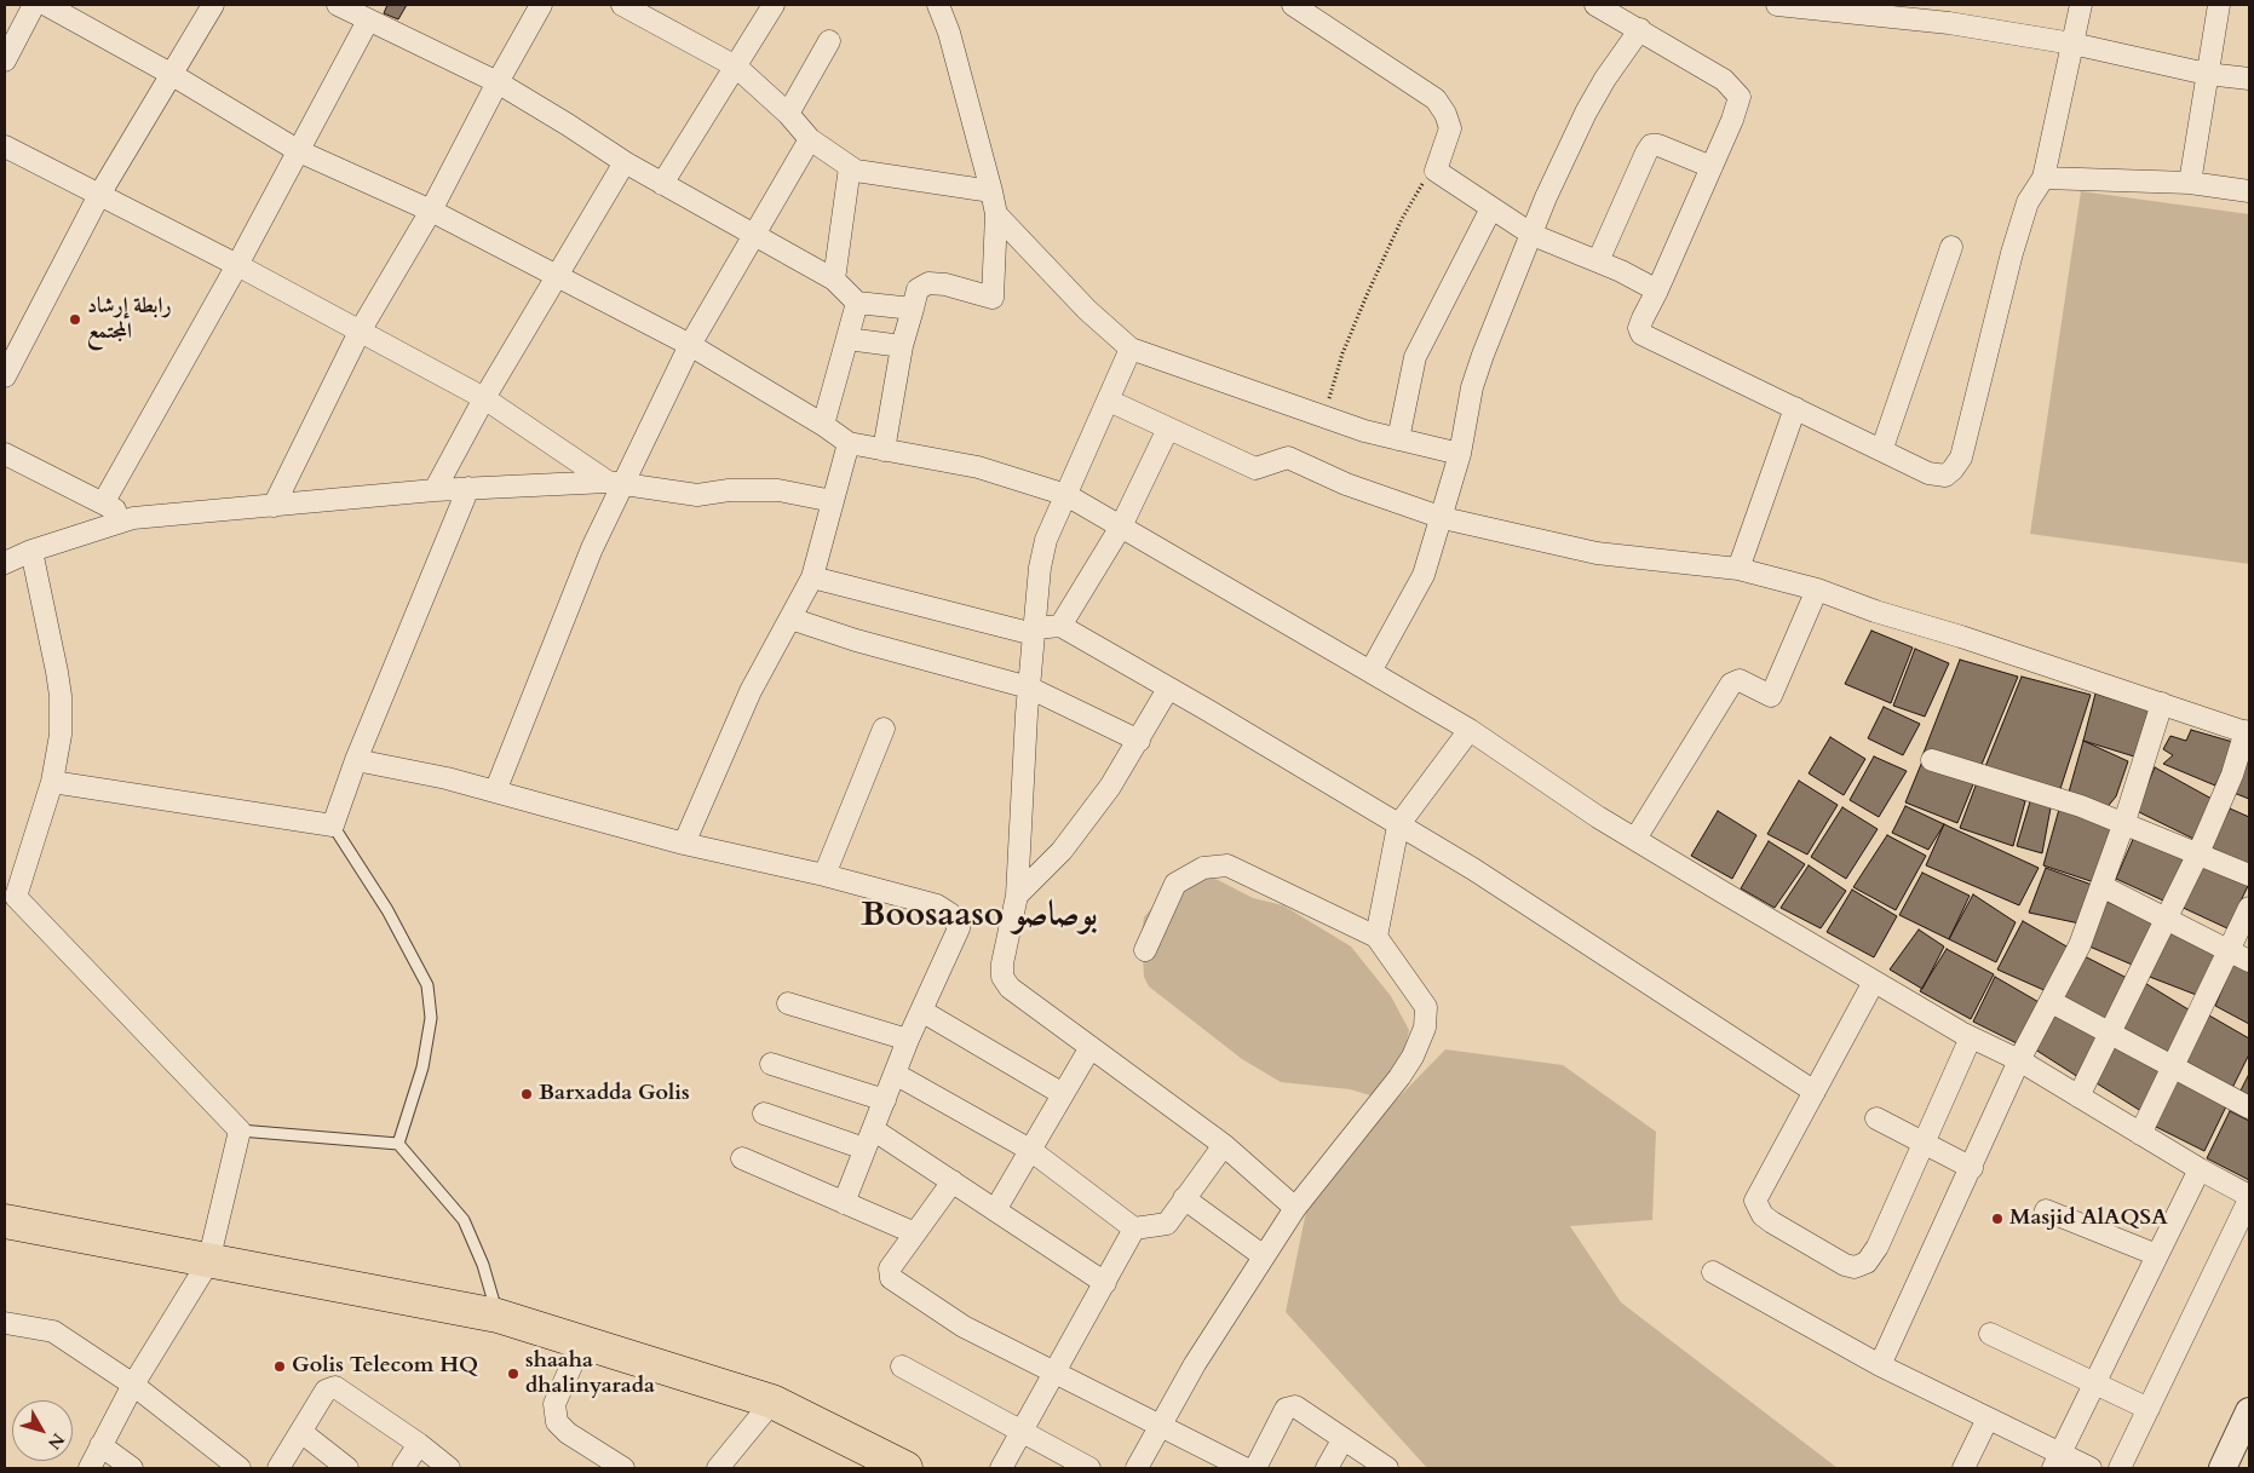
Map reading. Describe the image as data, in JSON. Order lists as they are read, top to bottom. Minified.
{"districts":["Boosaaso بوصاصو"],"places":["رابطة إرشاد المجتمع","Barxadda Golis","Masjid AlAQSA","Golis Telecom HQ","shaaha dhalinyarada"],"north":"bottom right"}
